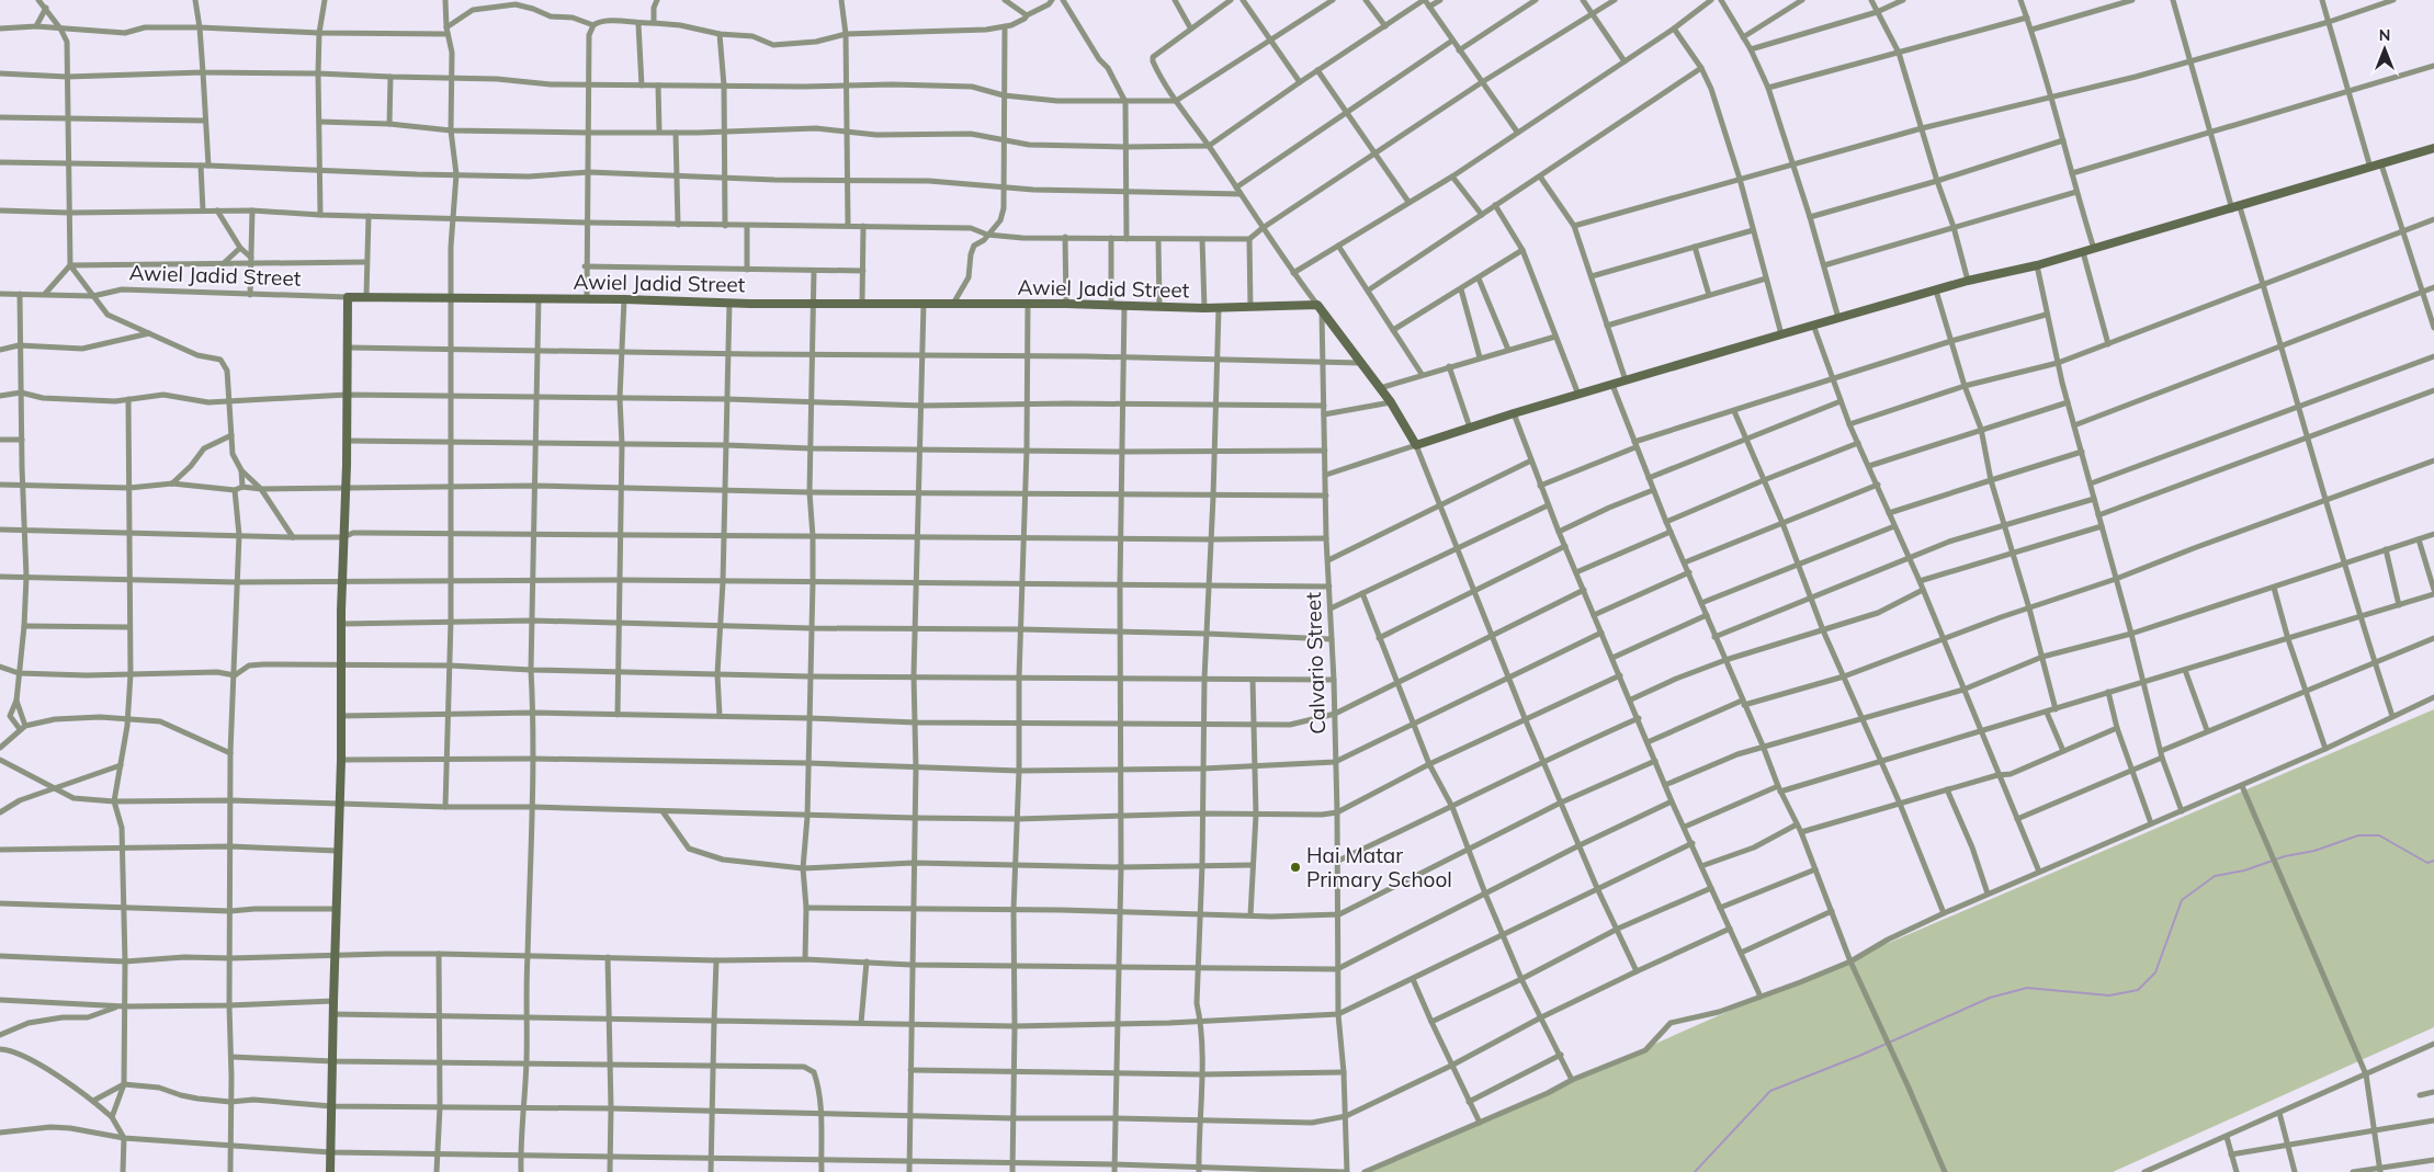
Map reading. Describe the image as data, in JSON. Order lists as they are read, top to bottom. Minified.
{"streets":{"street":["Awiel Jadid Street","Calvario Street"]},"crossings":[["Awiel Jadid Street","Calvario Street"]],"places":["Hai Matar Primary School"],"north":"top"}
